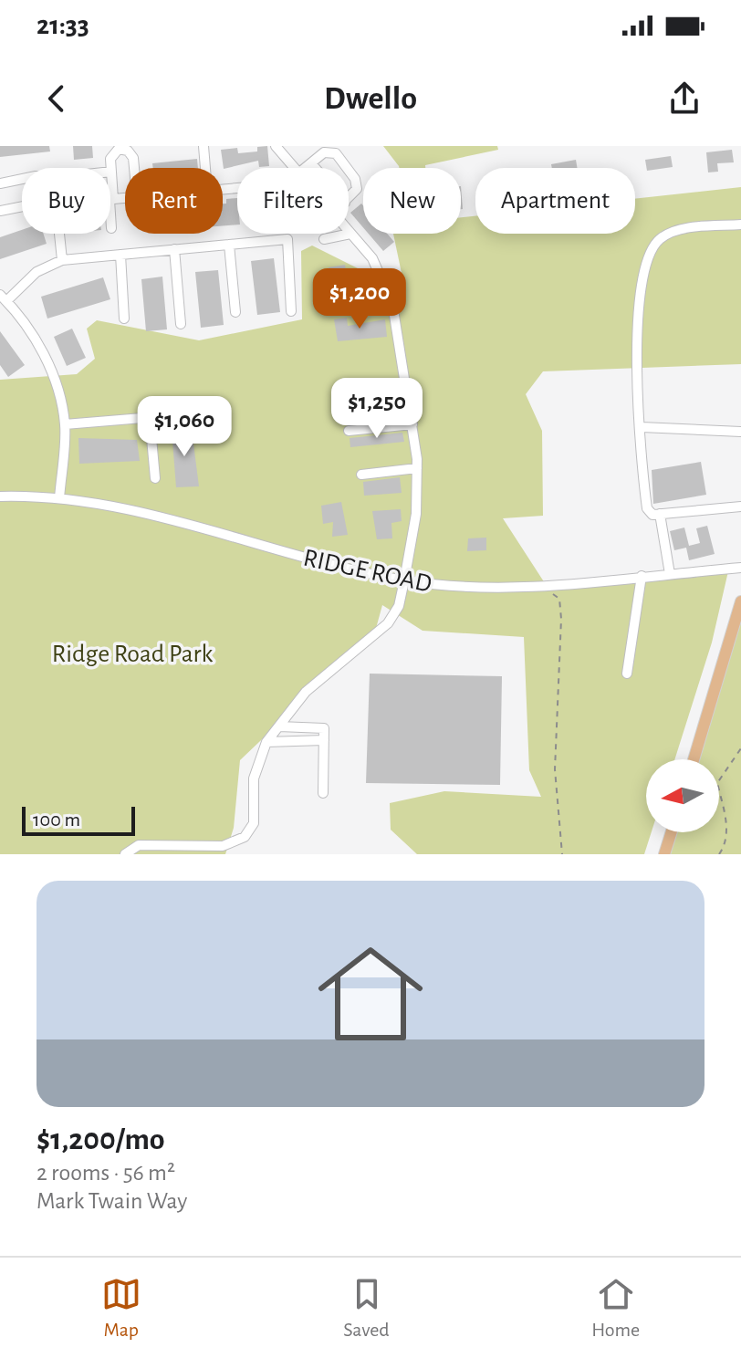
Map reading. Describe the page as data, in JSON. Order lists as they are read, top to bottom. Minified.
{"streets":{"street":["RIDGE ROAD"]},"parks":["Ridge Road Park"],"scale_bar":"100 m","north":"left","page":{"status":"21:33","header":"Dwello","chip":["Buy","Rent","Filters","New","Apartment"],"price":["$1,200","$1,250","$1,060"],"scale":"100 m","list":[{"name":"$1,200/mo","note":"2 rooms · 56 m² · Mark Twain Way"}],"tabs":["Map","Saved","Home"]}}
